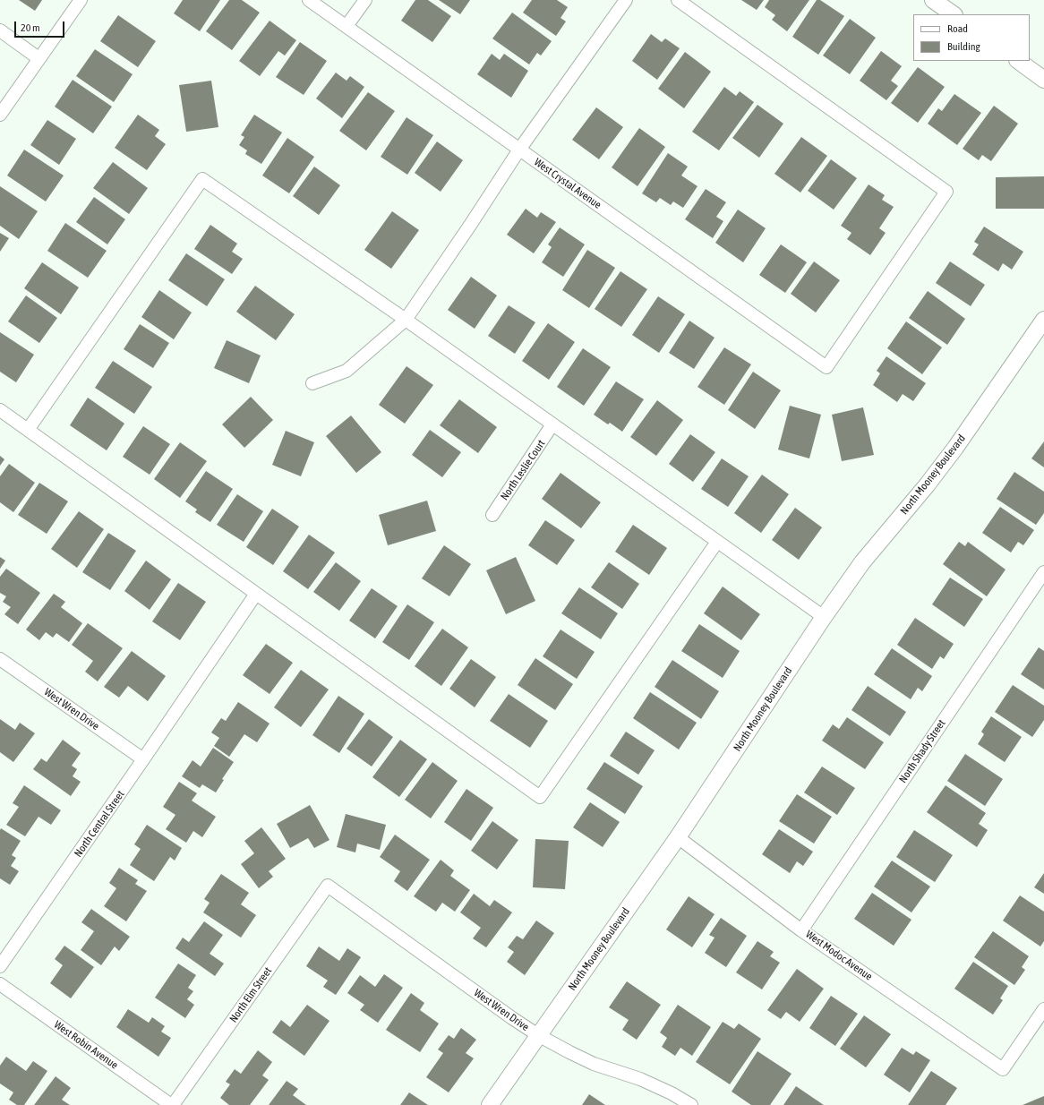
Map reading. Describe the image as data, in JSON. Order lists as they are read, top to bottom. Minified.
{"streets":{"street":["West Crystal Avenue","North Leslie Court","North Mooney Boulevard","West Wren Drive","North Shady Street","North Central Street","West Modoc Avenue","North Elm Street","West Robin Avenue"]},"crossings":[["North Mooney Boulevard","West Wren Drive"],["North Mooney Boulevard","West Modoc Avenue"],["West Wren Drive","North Central Street"],["West Wren Drive","North Elm Street"],["North Shady Street","West Modoc Avenue"],["North Elm Street","West Robin Avenue"]],"legend":["Road","Building"],"scale_bar":"20 m"}
